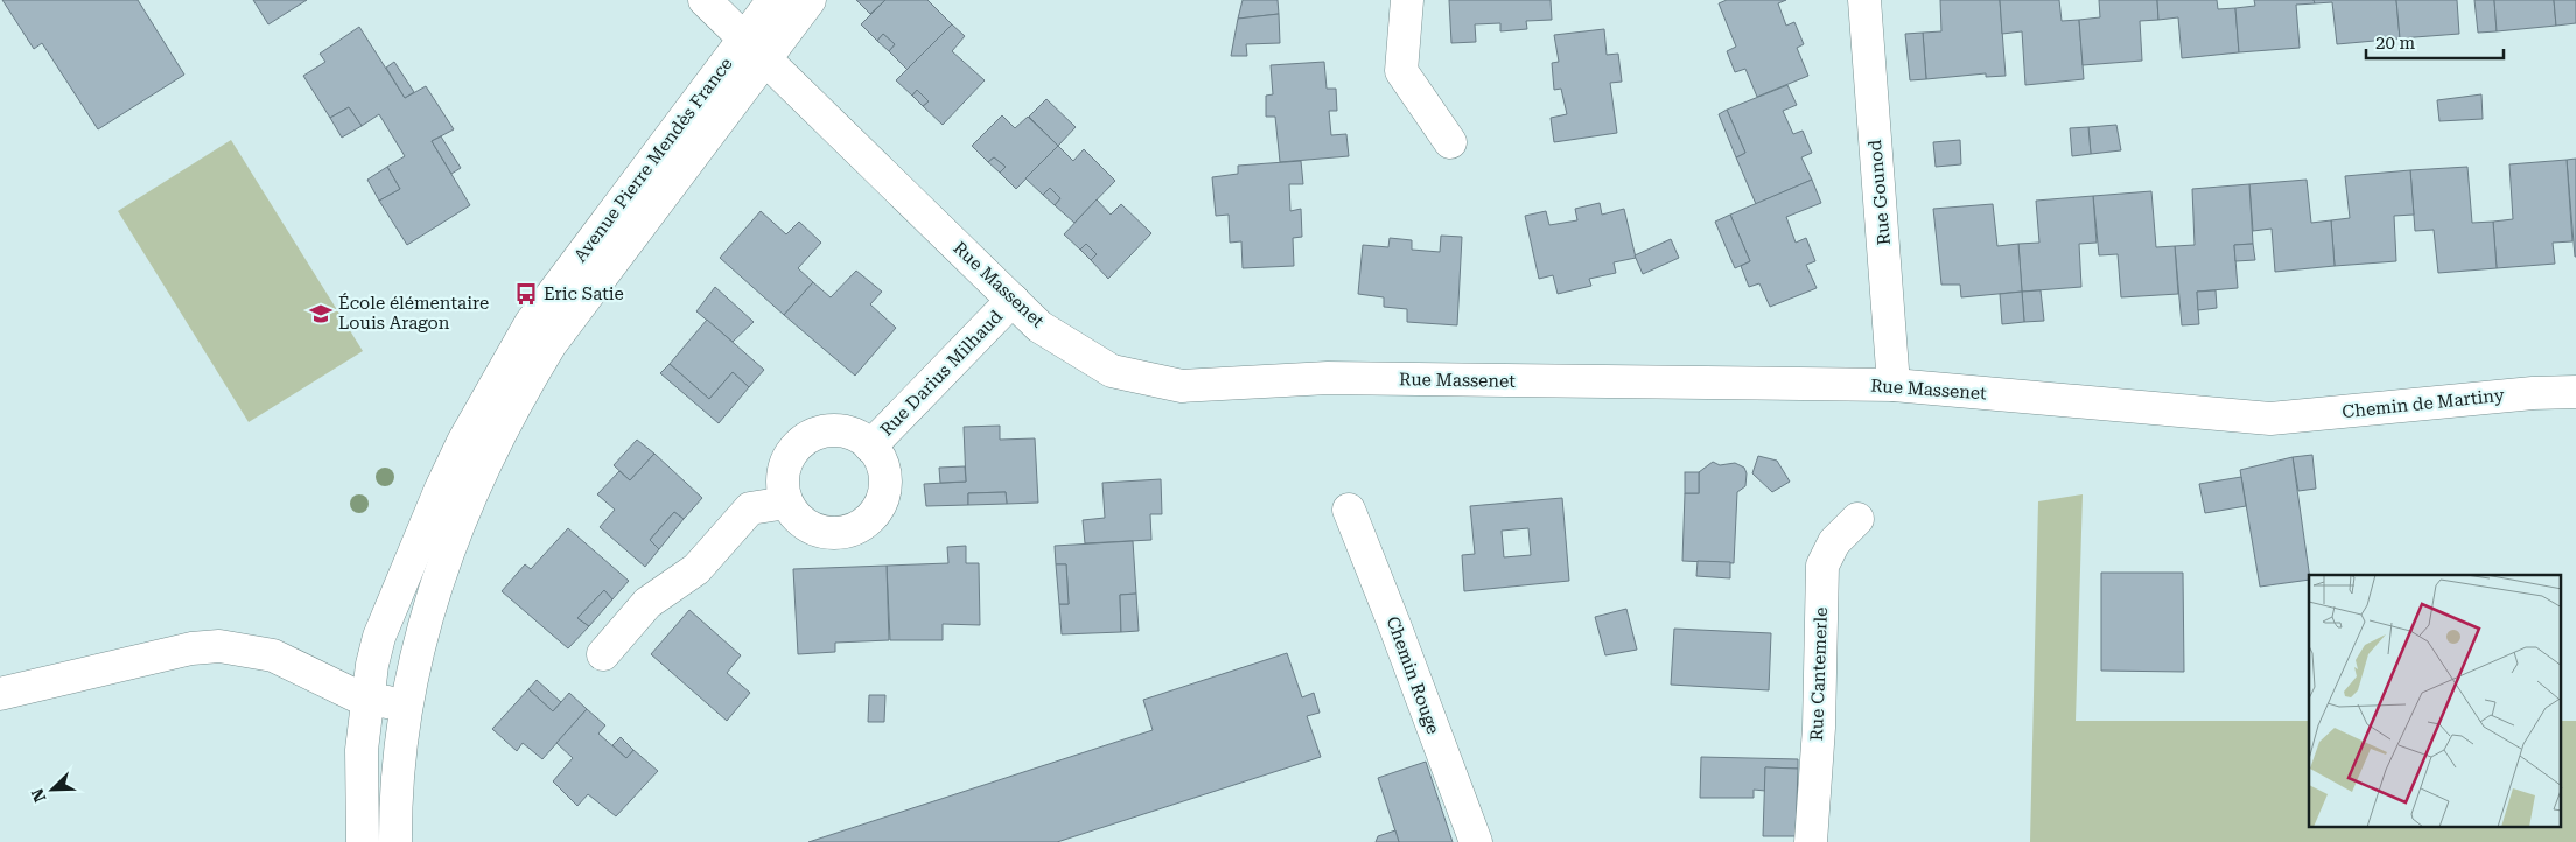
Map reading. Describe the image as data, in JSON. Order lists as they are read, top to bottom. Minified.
{"streets":{"street":["Avenue Pierre Mendès France","Rue Gounod","Rue Massenet","Rue Darius Milhaud","Chemin de Martiny","Rue Cantemerle","Chemin Rouge"]},"crossings":[["Avenue Pierre Mendès France","Rue Massenet"],["Rue Gounod","Rue Massenet"],["Rue Massenet","Rue Darius Milhaud"],["Rue Massenet","Chemin de Martiny"]],"places":{"bus stop":["Eric Satie"],"school or university":["École élémentaire Louis Aragon"]},"scale_bar":"20 m","north":"bottom left"}
